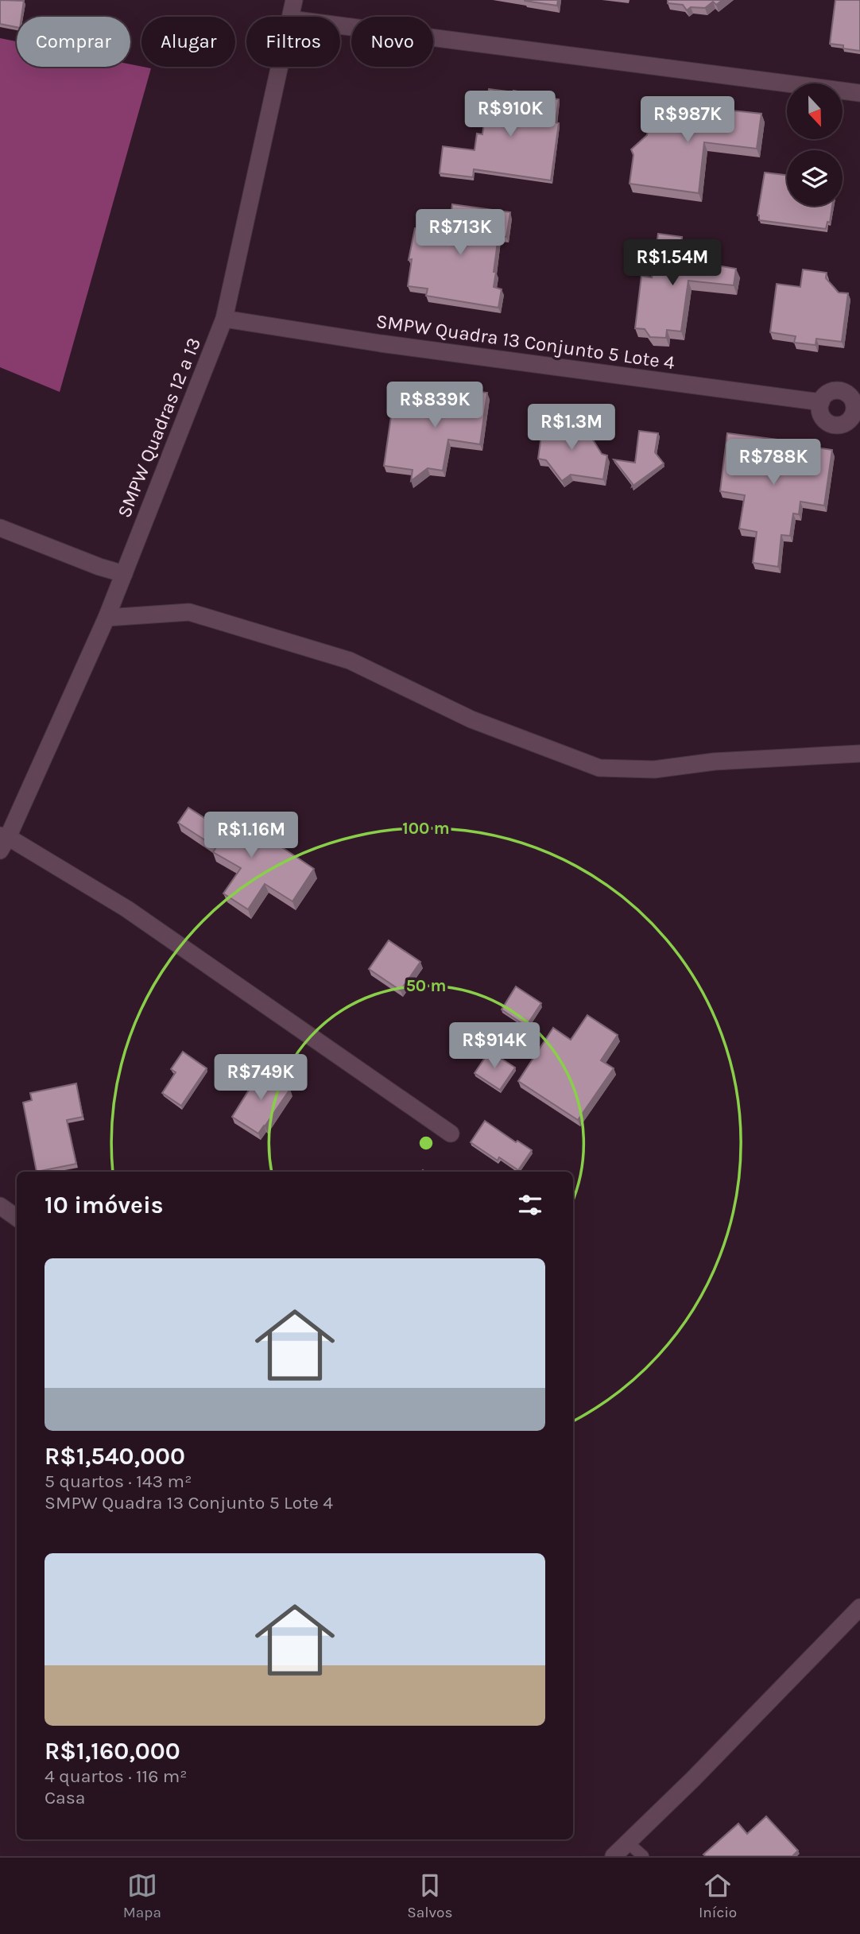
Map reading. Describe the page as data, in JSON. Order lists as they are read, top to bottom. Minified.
{"streets":{"street":["SMPW Quadra 13 Conjunto 5 Lote 4","SMPW Quadras 12 a 13"]},"crossings":[["SMPW Quadra 13 Conjunto 5 Lote 4","SMPW Quadras 12 a 13"]],"north":"bottom","page":{"chip":["Comprar","Alugar","Filtros","Novo"],"price":["R$910K","R$987K","R$713K","R$1.54M","R$839K","R$1.3M","R$788K","R$1.16M","R$914K","R$749K"],"heading":"10 imóveis","list":[{"name":"R$1,540,000","note":"5 quartos · 143 m² · SMPW Quadra 13 Conjunto 5 Lote 4"},{"name":"R$1,160,000","note":"4 quartos · 116 m² · Casa"}],"tabs":["Mapa","Salvos","Início"]},"rings":["100 m","50 m"]}
